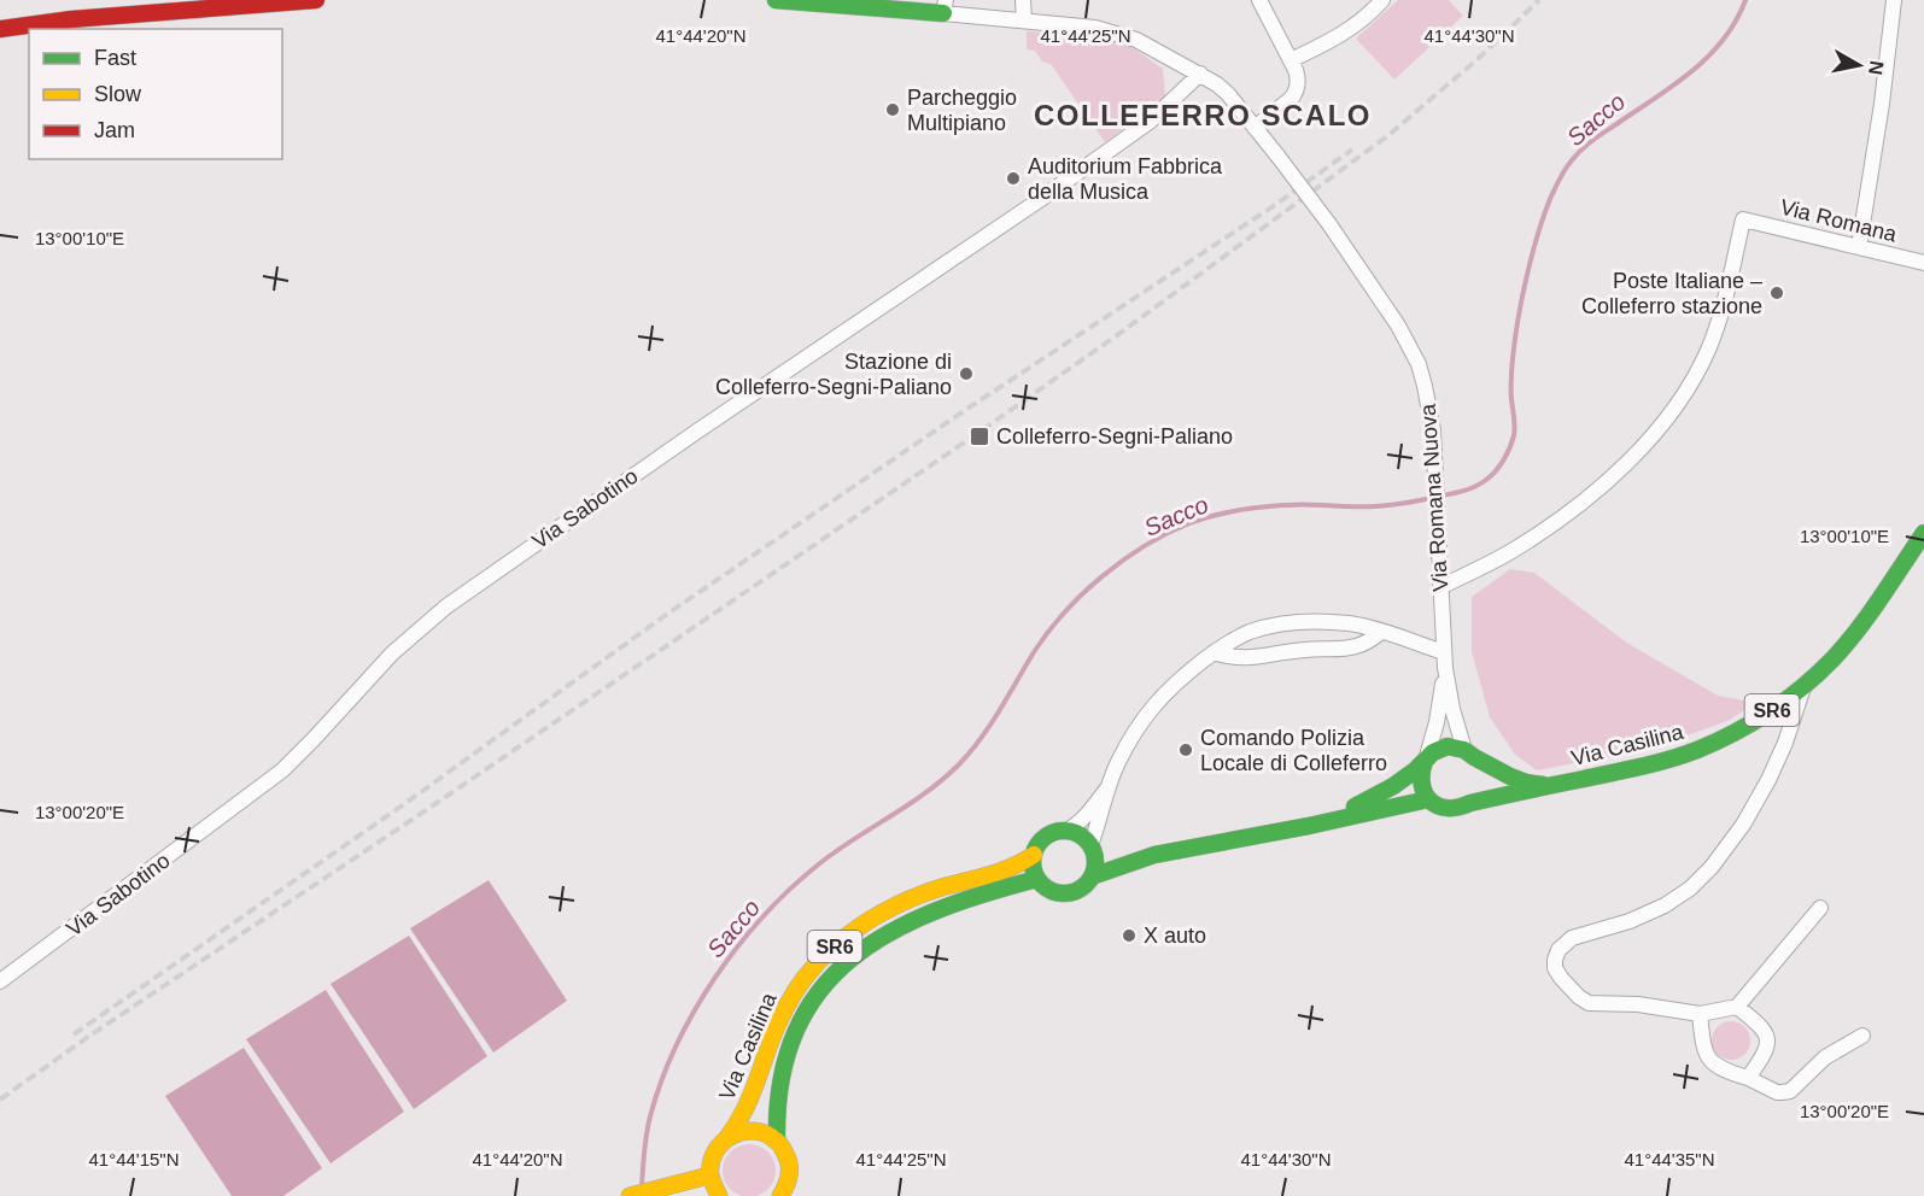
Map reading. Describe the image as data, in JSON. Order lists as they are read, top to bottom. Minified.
{"streets":{"main road":["SR6","Via Casilina"],"street":["Via Romana","Via Romana Nuova","Via Sabotino"]},"crossings":[["Via Romana","Via Romana Nuova"],["Via Romana Nuova","Via Casilina"]],"districts":["COLLEFERRO SCALO"],"water":["Sacco"],"places":{"other":["Parcheggio Multipiano","Auditorium Fabbrica della Musica","Poste Italiane – Colleferro stazione","Stazione di Colleferro-Segni-Paliano","Comando Polizia Locale di Colleferro","X auto"],"transit":["Colleferro-Segni-Paliano"]},"legend":["Fast","Slow","Jam"],"north":"right","coordinates":["41°44'20\"N","41°44'25\"N","41°44'30\"N","13°00'10\"E","13°00'20\"E","41°44'15\"N","41°44'35\"N"]}
